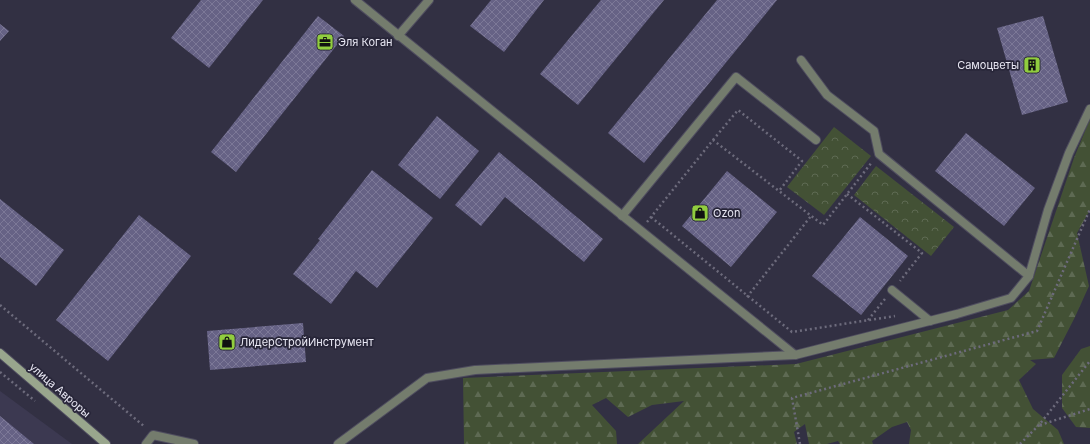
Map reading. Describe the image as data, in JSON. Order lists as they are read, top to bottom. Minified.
{"streets":{"street":["улица Авроры"]},"places":{"office":["Эля Коган"],"building":["Самоцветы"],"shop":["Ozon","ЛидерСтройИнструмент"]}}
